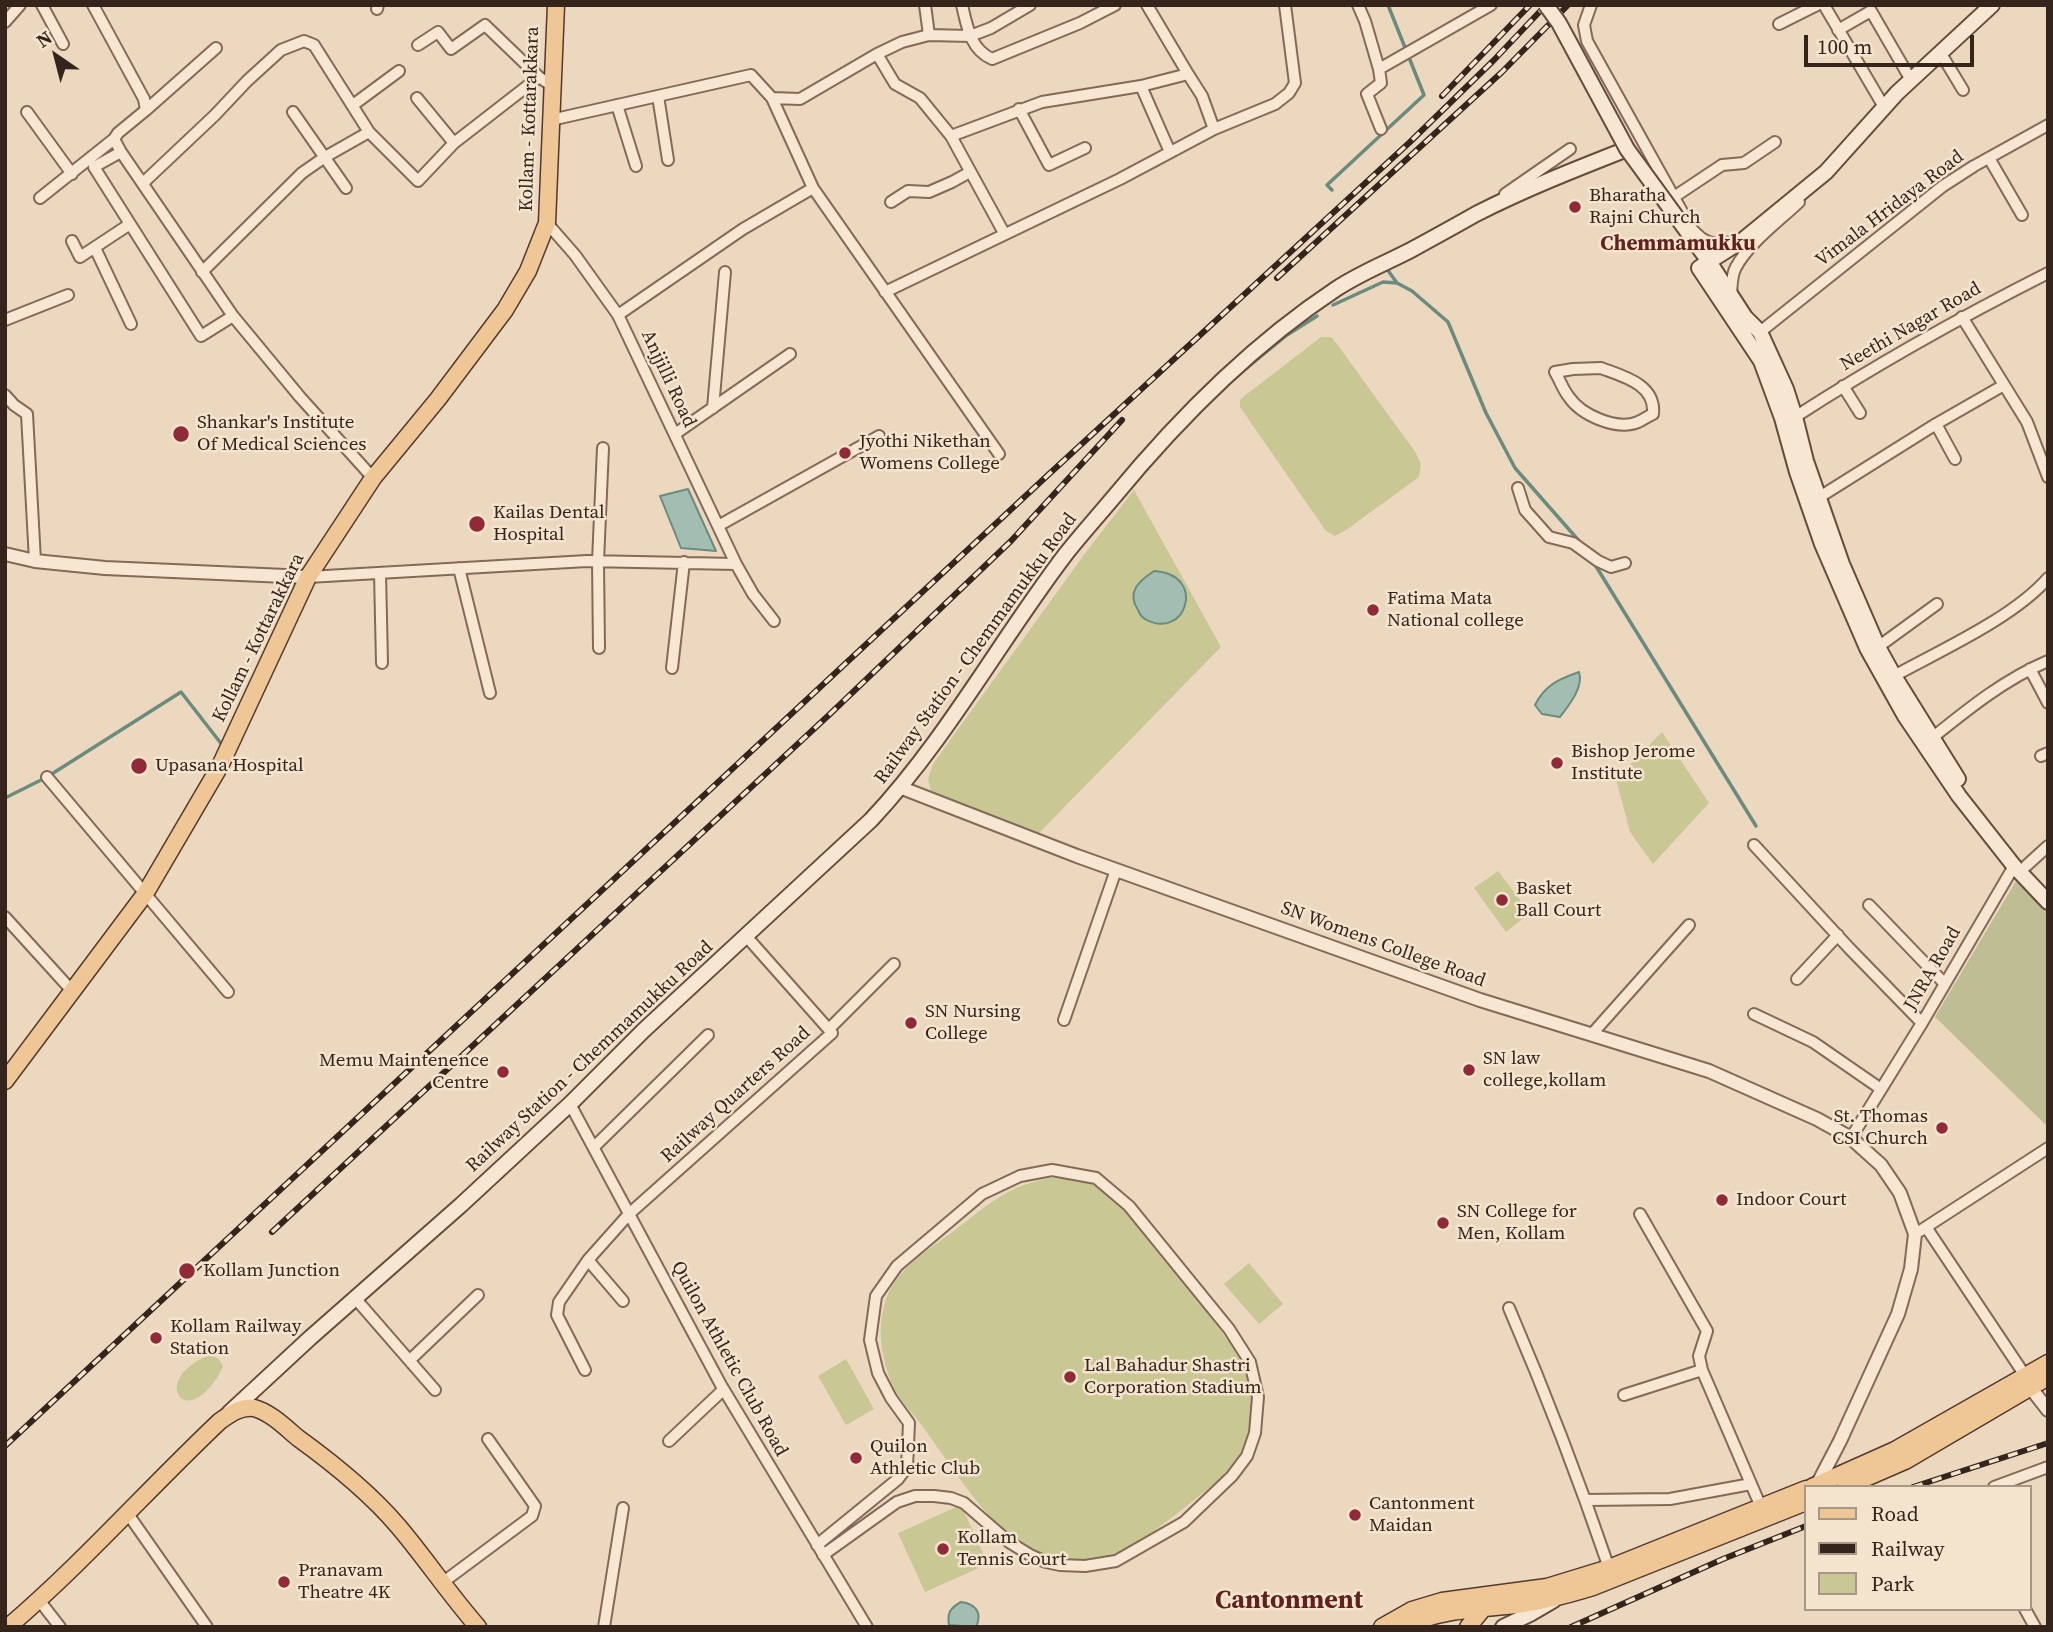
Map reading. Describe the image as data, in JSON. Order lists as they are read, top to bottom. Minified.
{"streets":{"main road":["Kollam - Kottarakkara","Railway Station - Chemmamukku Road"],"street":["Vimala Hridaya Road","Neethi Nagar Road","Anjjilli Road","SN Womens College Road","JNRA Road","Railway Quarters Road","Quilon Athletic Club Road"]},"crossings":[["Kollam - Kottarakkara","Anjjilli Road"],["Railway Station - Chemmamukku Road","SN Womens College Road"],["Railway Station - Chemmamukku Road","Railway Quarters Road"],["Railway Station - Chemmamukku Road","Quilon Athletic Club Road"],["SN Womens College Road","JNRA Road"],["Railway Quarters Road","Quilon Athletic Club Road"]],"districts":["Chemmamukku","Cantonment"],"places":["Bharatha Rajni Church","Shankar's Institute Of Medical Sciences","Jyothi Nikethan Womens College","Kailas Dental Hospital","Fatima Mata National college","Bishop Jerome Institute","Upasana Hospital","Basket Ball Court","SN Nursing College","SN law college,kollam","Memu Maintenence Centre","St. Thomas CSI Church","Indoor Court","SN College for Men, Kollam","Kollam Junction","Kollam Railway Station","Lal Bahadur Shastri Corporation Stadium","Quilon Athletic Club","Cantonment Maidan","Kollam Tennis Court","Pranavam Theatre 4K"],"legend":["Road","Railway","Park"],"scale_bar":"100 m","north":"top left"}
